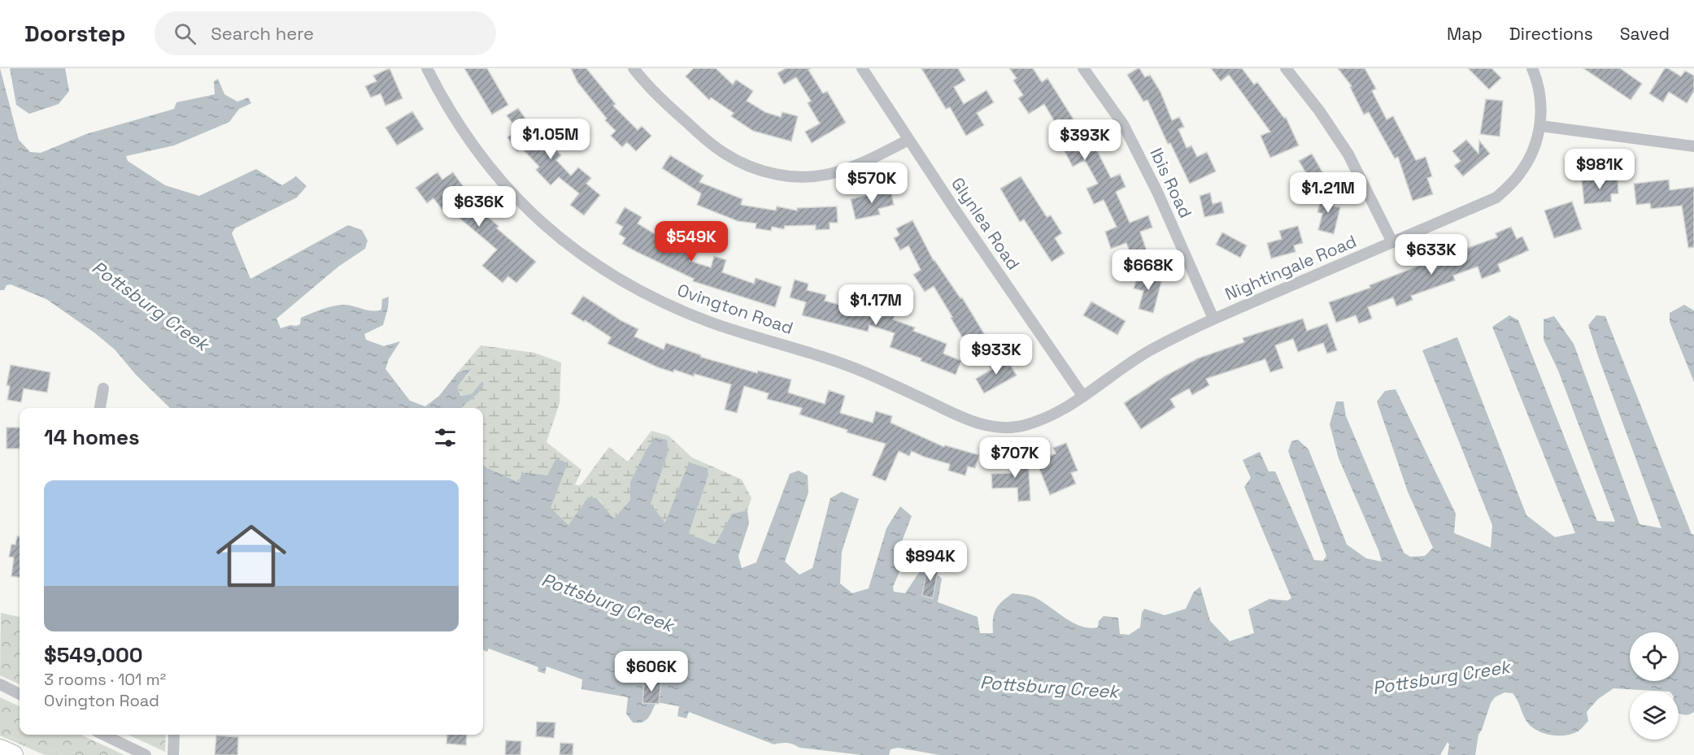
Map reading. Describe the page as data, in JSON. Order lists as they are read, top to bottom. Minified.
{"streets":{"street":["Ibis Road","Glynlea Road","Nightingale Road","Ovington Road"]},"crossings":[["Ibis Road","Nightingale Road"],["Glynlea Road","Nightingale Road"],["Glynlea Road","Ovington Road"],["Nightingale Road","Ovington Road"]],"water":["Pottsburg Creek"],"page":{"header":"Doorstep","search":"Search here","nav":["Map","Directions","Saved"],"price":["$1.05M","$393K","$981K","$570K","$1.21M","$636K","$549K","$633K","$668K","$1.17M","$933K","$707K","$894K","$606K"],"heading":"14 homes","list":[{"name":"$549,000","note":"3 rooms · 101 m² · Ovington Road"}]}}
